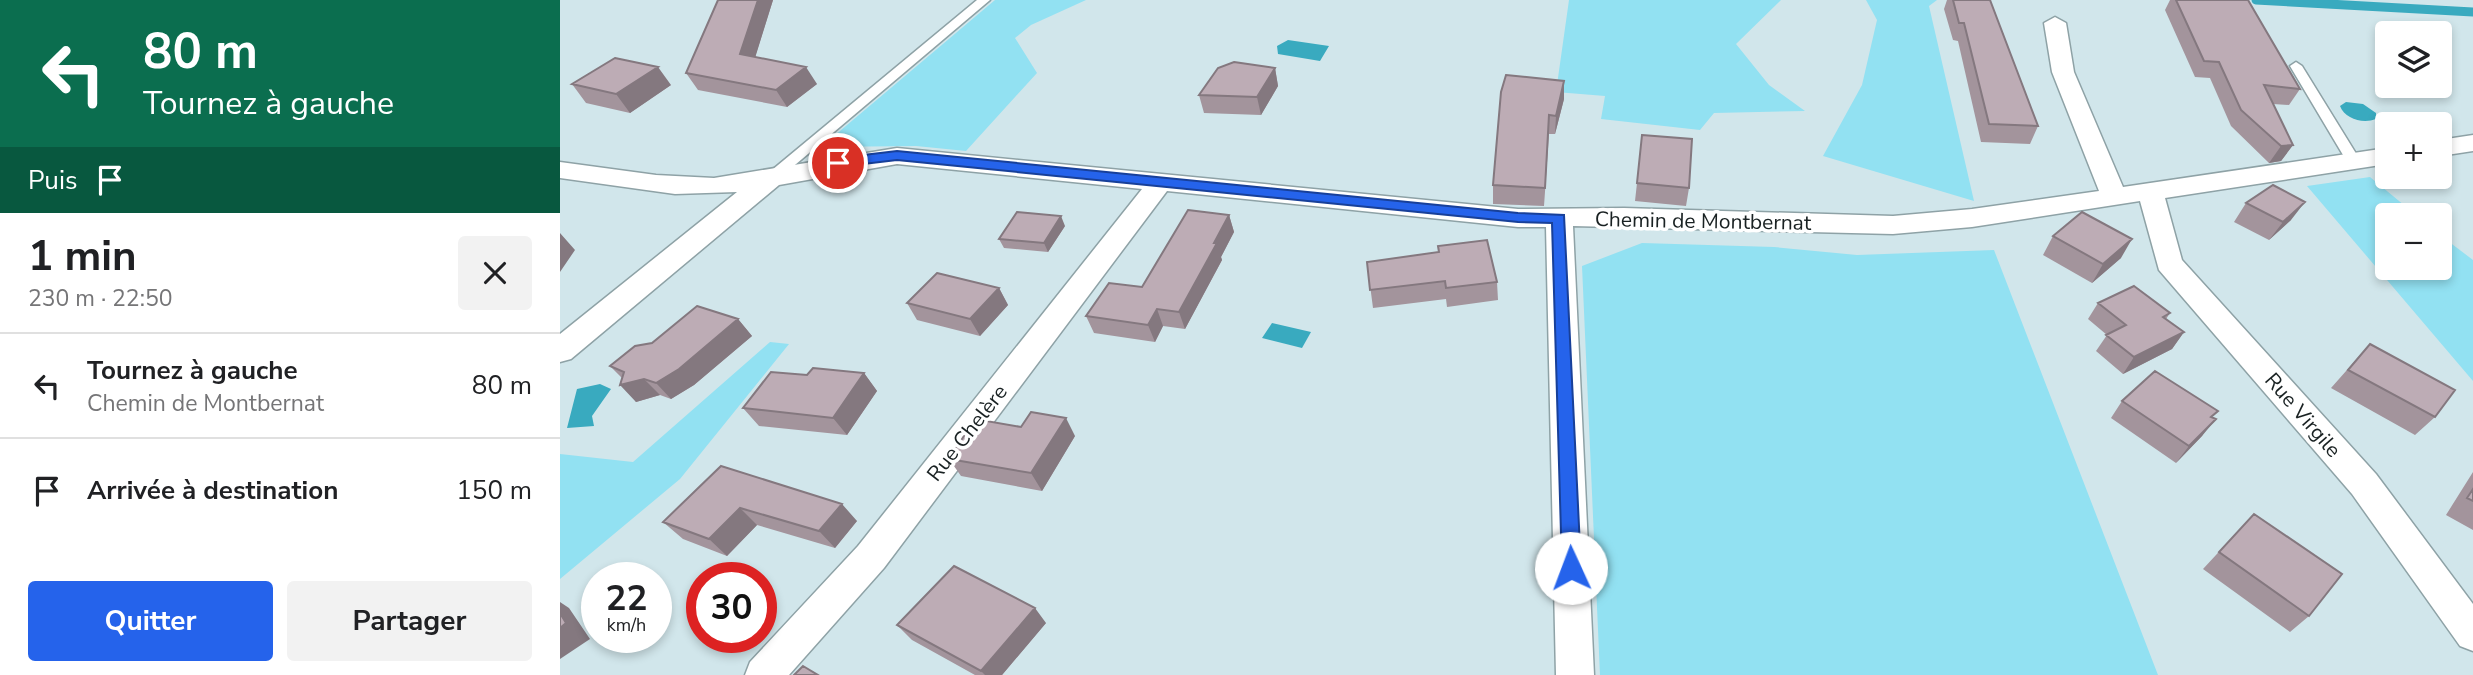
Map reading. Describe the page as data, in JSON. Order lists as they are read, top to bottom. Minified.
{"streets":{"street":["Chemin de Montbernat","Rue Virgile","Rue Chelère"]},"crossings":[["Chemin de Montbernat","Rue Virgile"],["Chemin de Montbernat","Rue Chelère"]],"page":{"turn":["80 m","Tournez à gauche"],"map_buttons":["+","−"],"then":"Puis","heading":["1 min","230 m · 22:50"],"list":[{"name":"Tournez à gauche","note":"Chemin de Montbernat","value":"80 m"},{"name":"Arrivée à destination","value":"150 m"}],"speed":"22 km/h","limit":"30","buttons":["Quitter","Partager"]}}
